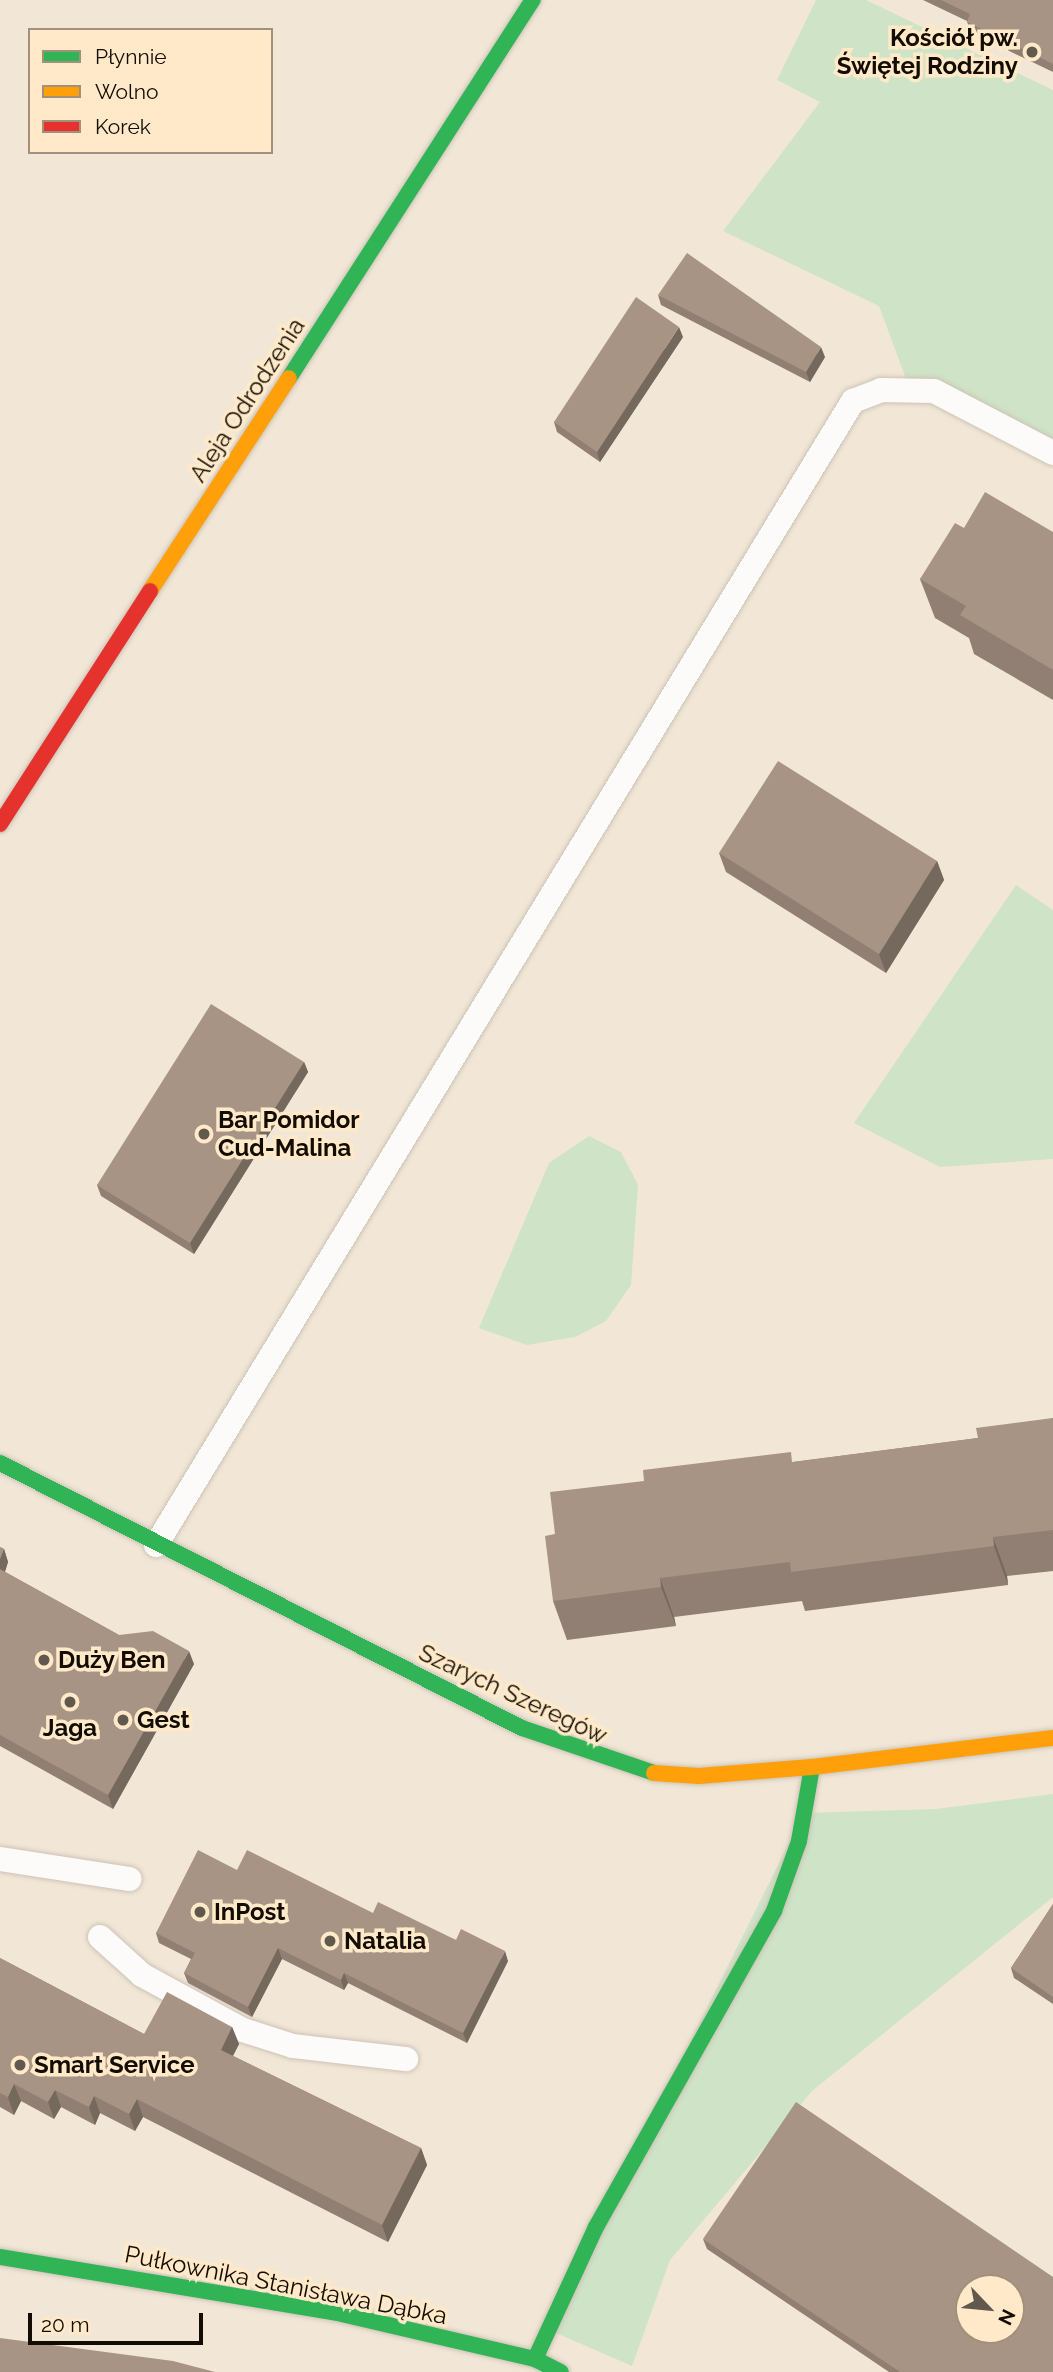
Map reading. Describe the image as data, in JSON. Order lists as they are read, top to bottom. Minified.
{"streets":{"street":["Aleja Odrodzenia","Szarych Szeregów","Pułkownika Stanisława Dąbka"]},"places":["Kościół pw. Świętej Rodziny","Bar Pomidor Cud-Malina","Duży Ben","Jaga","Gest","InPost","Natalia","Smart Service"],"legend":["Płynnie","Wolno","Korek"],"scale_bar":"20 m","north":"bottom right"}
